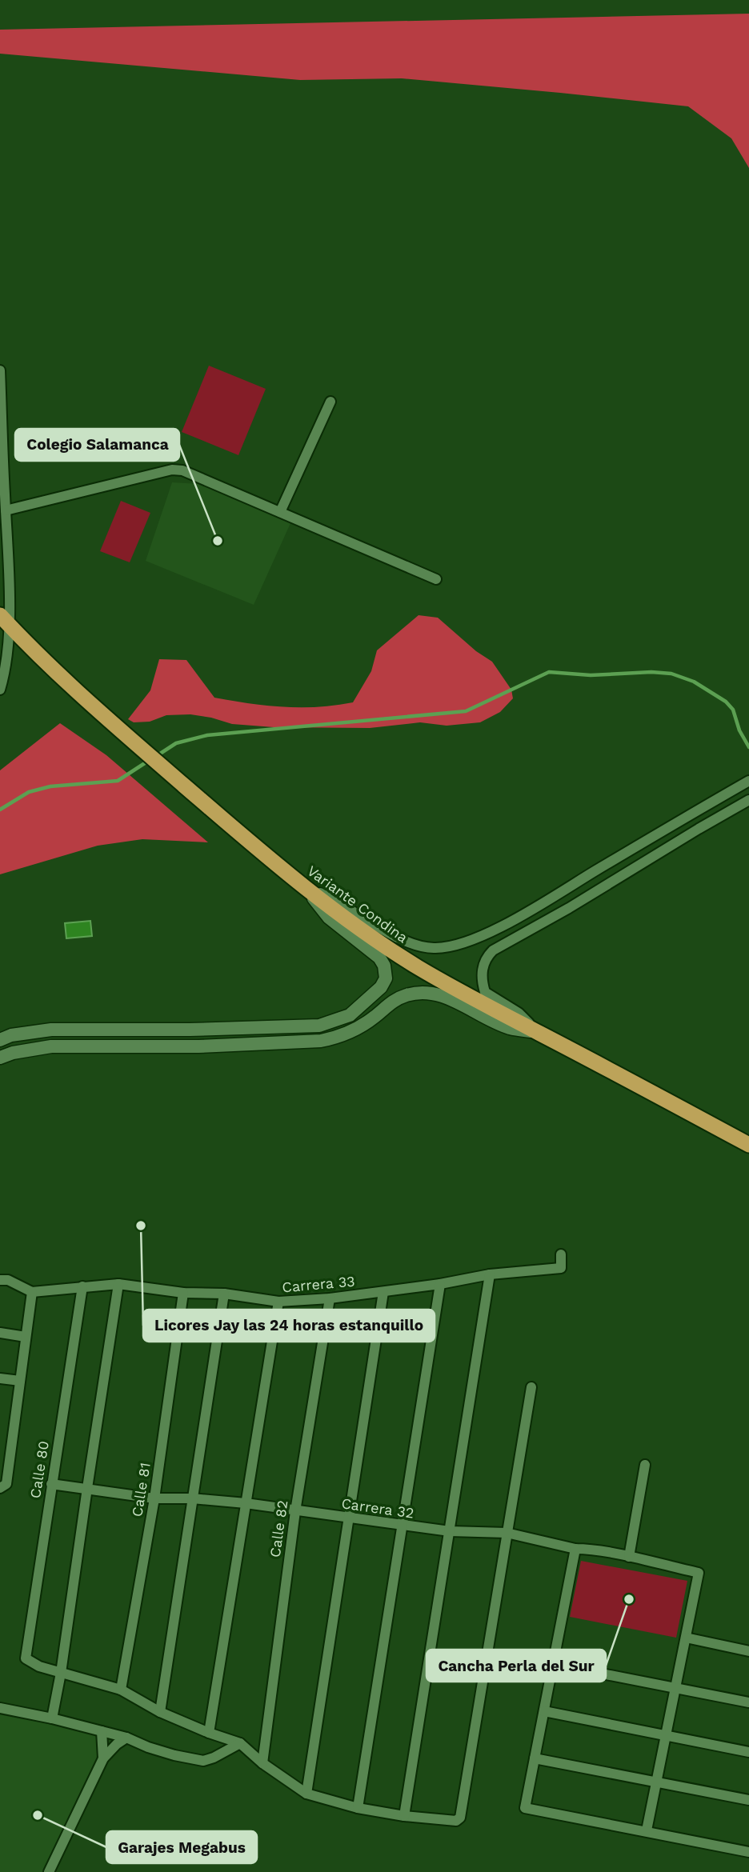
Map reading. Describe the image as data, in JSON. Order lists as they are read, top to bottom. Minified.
{"streets":{"highway":["Variante Condina"],"street":["Carrera 33","Calle 80","Calle 81","Carrera 32","Calle 82"]},"crossings":[["Carrera 33","Calle 80"],["Carrera 33","Calle 81"],["Carrera 33","Calle 82"],["Calle 80","Carrera 32"],["Calle 81","Carrera 32"],["Carrera 32","Calle 82"]],"places":["Colegio Salamanca","Licores Jay las 24 horas estanquillo","Cancha Perla del Sur","Garajes Megabus"]}
